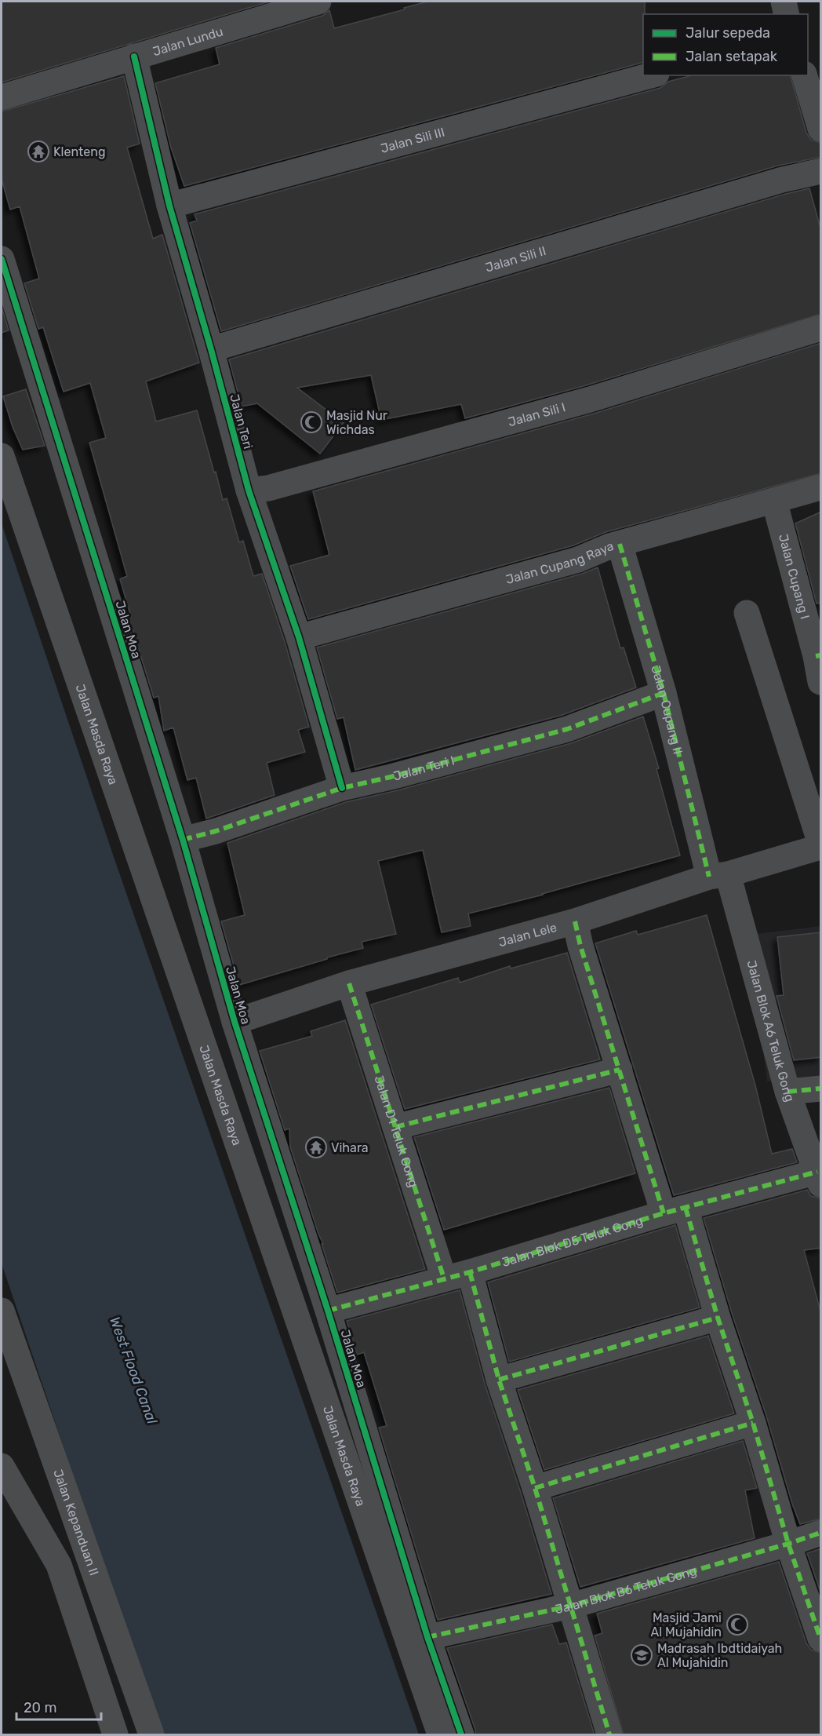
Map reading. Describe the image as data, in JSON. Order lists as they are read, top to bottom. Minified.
{"streets":{"street":["Jalan Lundu","Jalan Sili III","Jalan Sili II","Jalan Sili I","Jalan Teri","Jalan Cupang Raya","Jalan Cupang I","Jalan Moa","Jalan Cupang II","Jalan Masda Raya","Jalan Teri I","Jalan Lele","Jalan Blok A6 Teluk Gong","Jalan D1 Teluk Gong","Jalan Blok D5 Teluk Gong","Jalan Kepanduan II","Jalan Blok B6 Teluk Gong"]},"crossings":[["Jalan Lundu","Jalan Teri"],["Jalan Sili III","Jalan Teri"],["Jalan Sili II","Jalan Teri"],["Jalan Sili I","Jalan Teri"],["Jalan Teri","Jalan Cupang Raya"],["Jalan Teri","Jalan Teri I"],["Jalan Cupang Raya","Jalan Cupang I"],["Jalan Cupang Raya","Jalan Cupang II"],["Jalan Moa","Jalan Teri I"],["Jalan Moa","Jalan Lele"],["Jalan Moa","Jalan Blok D5 Teluk Gong"],["Jalan Moa","Jalan Blok B6 Teluk Gong"],["Jalan Cupang II","Jalan Teri I"],["Jalan Cupang II","Jalan Lele"],["Jalan Cupang II","Jalan Blok A6 Teluk Gong"],["Jalan Lele","Jalan Blok A6 Teluk Gong"],["Jalan Lele","Jalan D1 Teluk Gong"],["Jalan Blok A6 Teluk Gong","Jalan Blok D5 Teluk Gong"],["Jalan D1 Teluk Gong","Jalan Blok D5 Teluk Gong"]],"water":["West Flood Canal"],"places":{"temple":["Klenteng","Vihara"],"mosque":["Masjid Nur Wichdas","Masjid Jami Al Mujahidin"],"school or university":["Madrasah Ibdtidaiyah Al Mujahidin"]},"legend":["Jalur sepeda","Jalan setapak"],"scale_bar":"20 m"}
